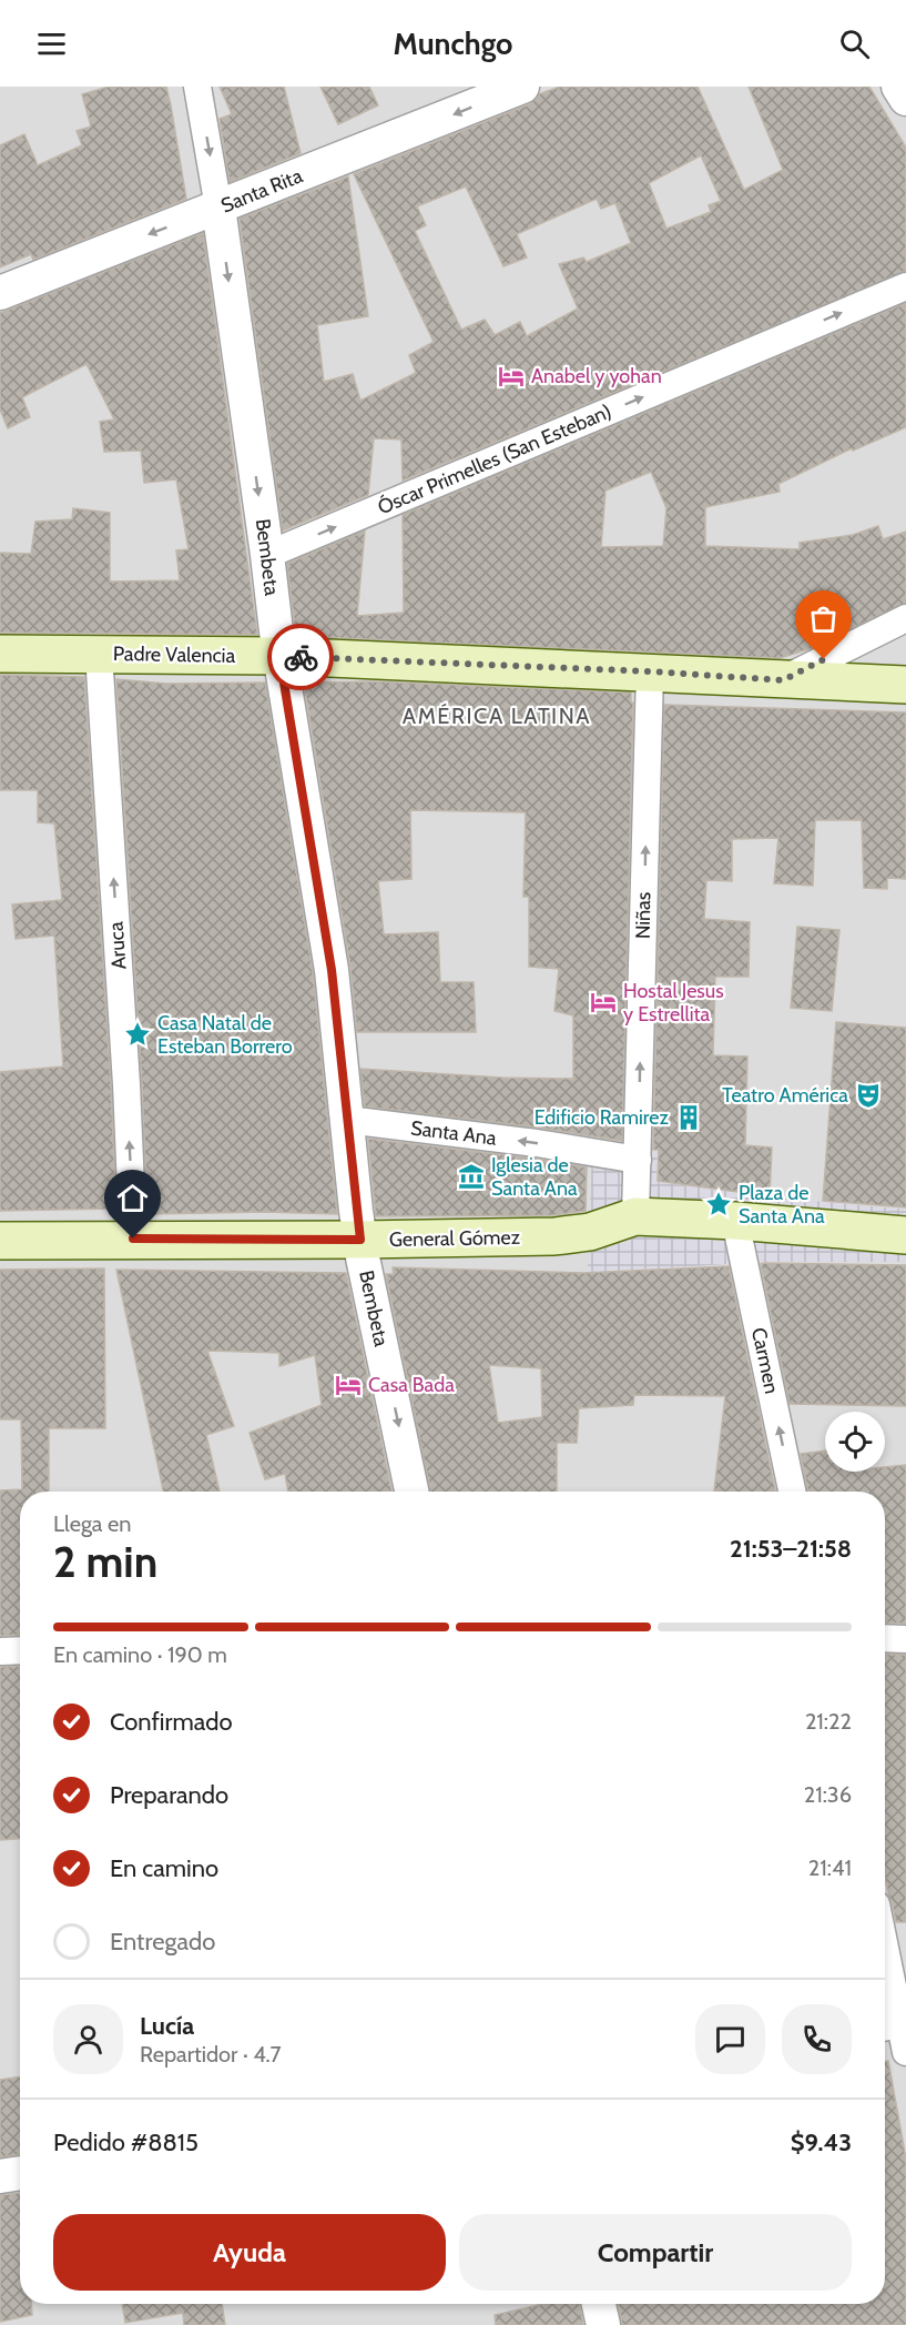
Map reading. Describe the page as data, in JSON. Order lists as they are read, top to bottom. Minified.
{"streets":{"main road":["Padre Valencia","General Gómez"],"street":["Santa Rita","Óscar Primelles (San Esteban)","Bembeta","Niñas","Aruca","Santa Ana","Carmen"]},"crossings":[["Santa Rita","Bembeta"],["Óscar Primelles (San Esteban)","Bembeta"],["Bembeta","Padre Valencia"],["Bembeta","Santa Ana"],["Bembeta","General Gómez"],["Padre Valencia","Niñas"],["Padre Valencia","Aruca"],["Niñas","Santa Ana"],["Aruca","General Gómez"],["General Gómez","Carmen"]],"one_way":["Santa Rita","Óscar Primelles (San Esteban)","Bembeta","Niñas","Aruca","Santa Ana","Carmen"],"districts":["AMÉRICA LATINA"],"places":{"hotel":["Anabel y yohan","Hostal Jesus y Estrellita","Casa Bada"],"place":["Casa Natal de Esteban Borrero","Plaza de Santa Ana"],"theatre":["Teatro América"],"building":["Edificio Ramirez"],"museum":["Iglesia de Santa Ana"]},"page":{"header":"Munchgo","heading":["2 min","Llega en","21:53–21:58"],"panel":["Lucía","Repartidor · 4.7","Pedido #8815","$9.43"],"bar":"En camino · 190 m","list":[["Confirmado","21:22"],["Preparando","21:36"],["En camino","21:41"],"Entregado"],"buttons":["Ayuda","Compartir"]}}
